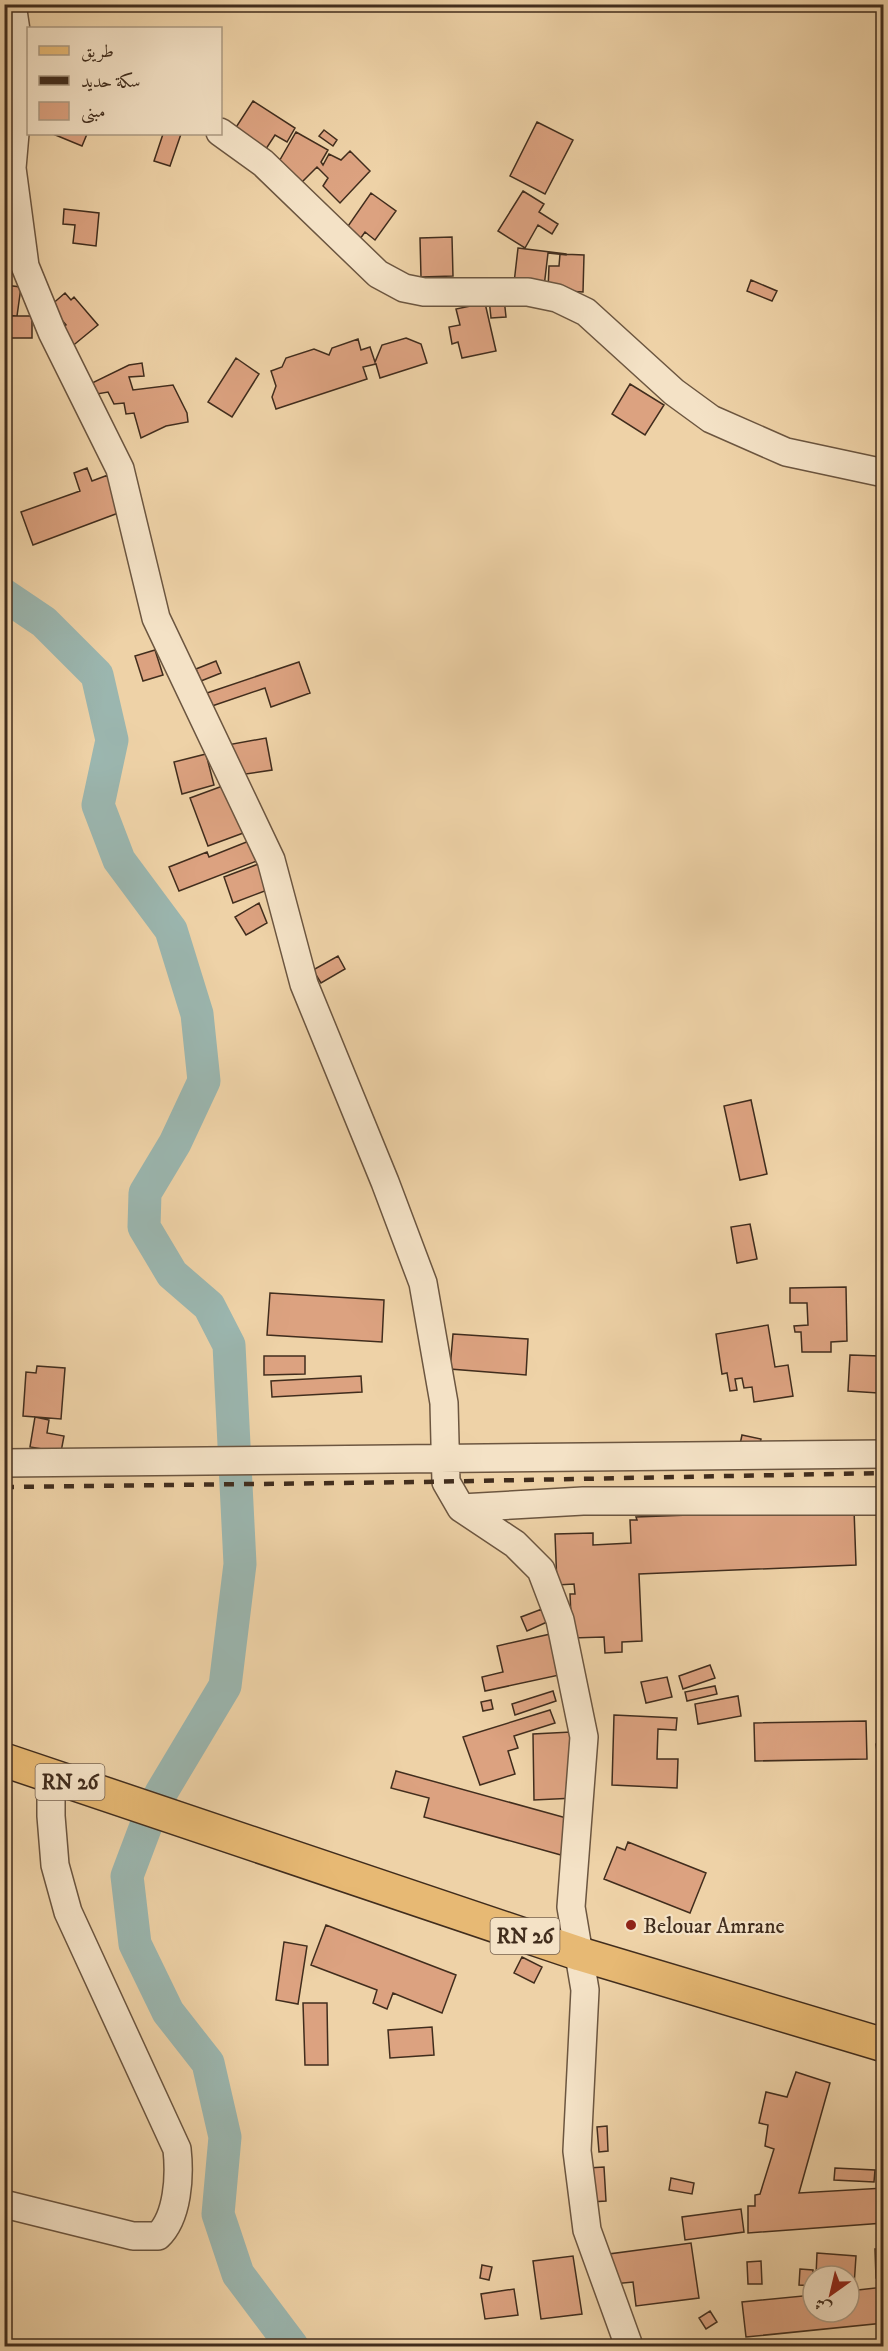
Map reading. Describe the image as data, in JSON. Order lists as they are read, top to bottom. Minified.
{"streets":{"main road":["RN 26"]},"places":["Belouar Amrane"],"legend":["طريق","سكة حديد","مبنى"],"north":"bottom left"}
